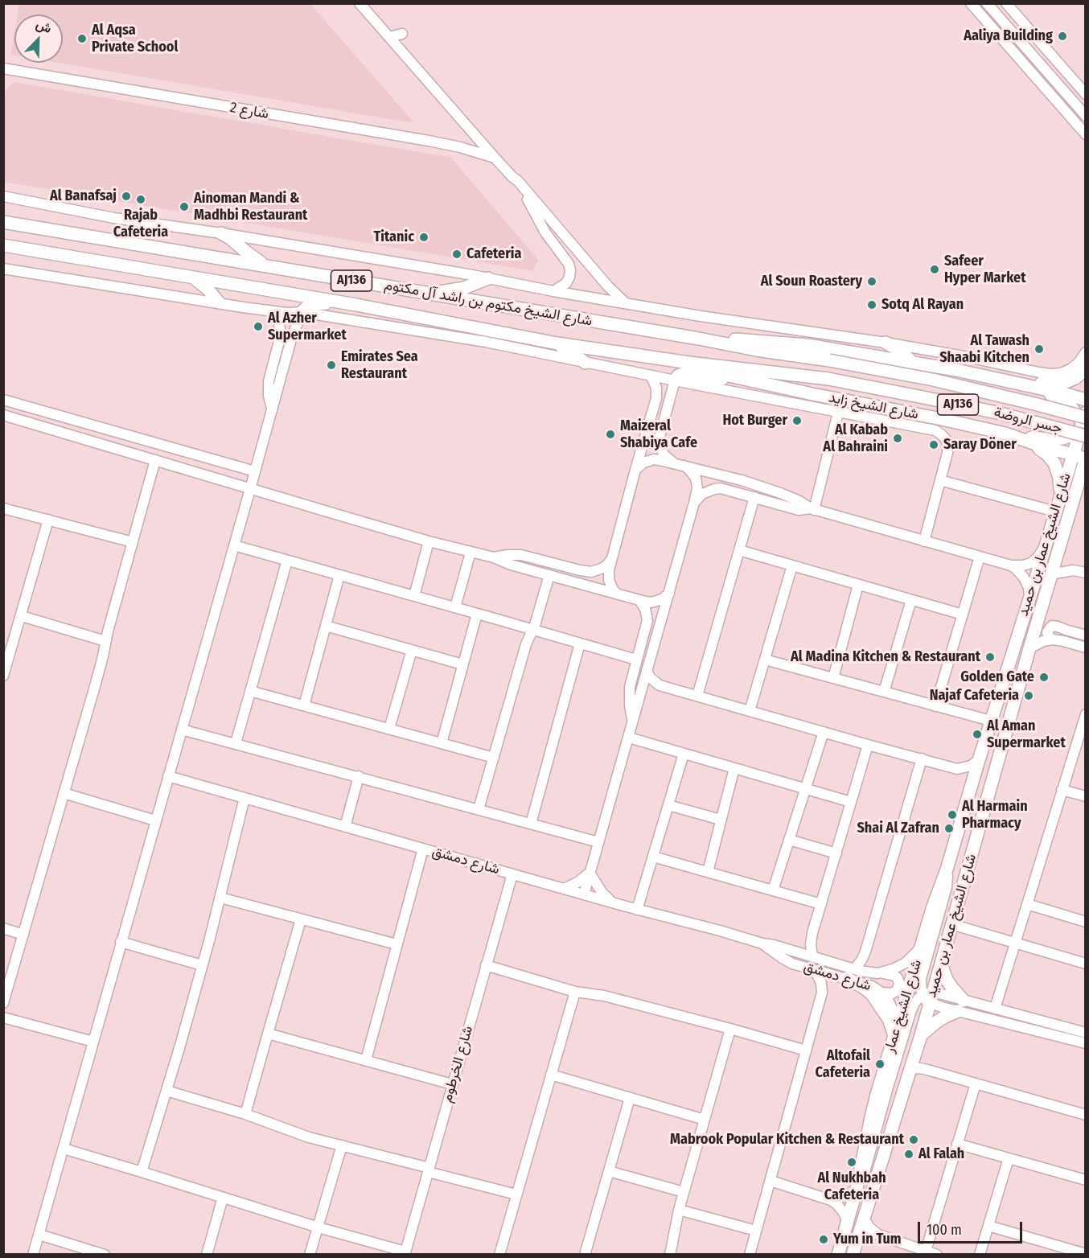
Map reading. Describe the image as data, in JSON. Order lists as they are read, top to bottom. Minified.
{"streets":{"main road":["AJ136","شارع الشيخ مكتوم بن راشد آل مكتوم","شارع الشيخ زايد","جسر الروضة","شارع الشيخ عمار بن حميد","شارع الشيخ عمار"],"street":["شارع 2","شارع دمشق","شارع الخرطوم"]},"crossings":[["شارع الشيخ مكتوم بن راشد آل مكتوم","شارع الشيخ زايد"],["شارع الشيخ مكتوم بن راشد آل مكتوم","جسر الروضة"],["شارع الشيخ زايد","شارع الشيخ عمار بن حميد"],["جسر الروضة","شارع الشيخ عمار بن حميد"],["شارع الشيخ عمار بن حميد","شارع الشيخ عمار"],["شارع دمشق","شارع الشيخ عمار"],["شارع دمشق","شارع الخرطوم"]],"places":["Aaliya Building","Al Aqsa Private School","Al Banafsaj","Rajab Cafeteria","Ainoman Mandi & Madhbi Restaurant","Titanic","Cafeteria","Safeer Hyper Market","Al Soun Roastery","Sotq Al Rayan","Al Azher Supermarket","Al Tawash Shaabi Kitchen","Emirates Sea Restaurant","Hot Burger","Maizeral Shabiya Cafe","Al Kabab Al Bahraini","Saray Döner","Al Madina Kitchen & Restaurant","Golden Gate","Najaf Cafeteria","Al Aman Supermarket","Al Harmain Pharmacy","Shai Al Zafran","Altofail Cafeteria","Mabrook Popular Kitchen & Restaurant","Al Falah","Al Nukhbah Cafeteria","Yum in Tum"],"scale_bar":"100 m","north":"top right"}
